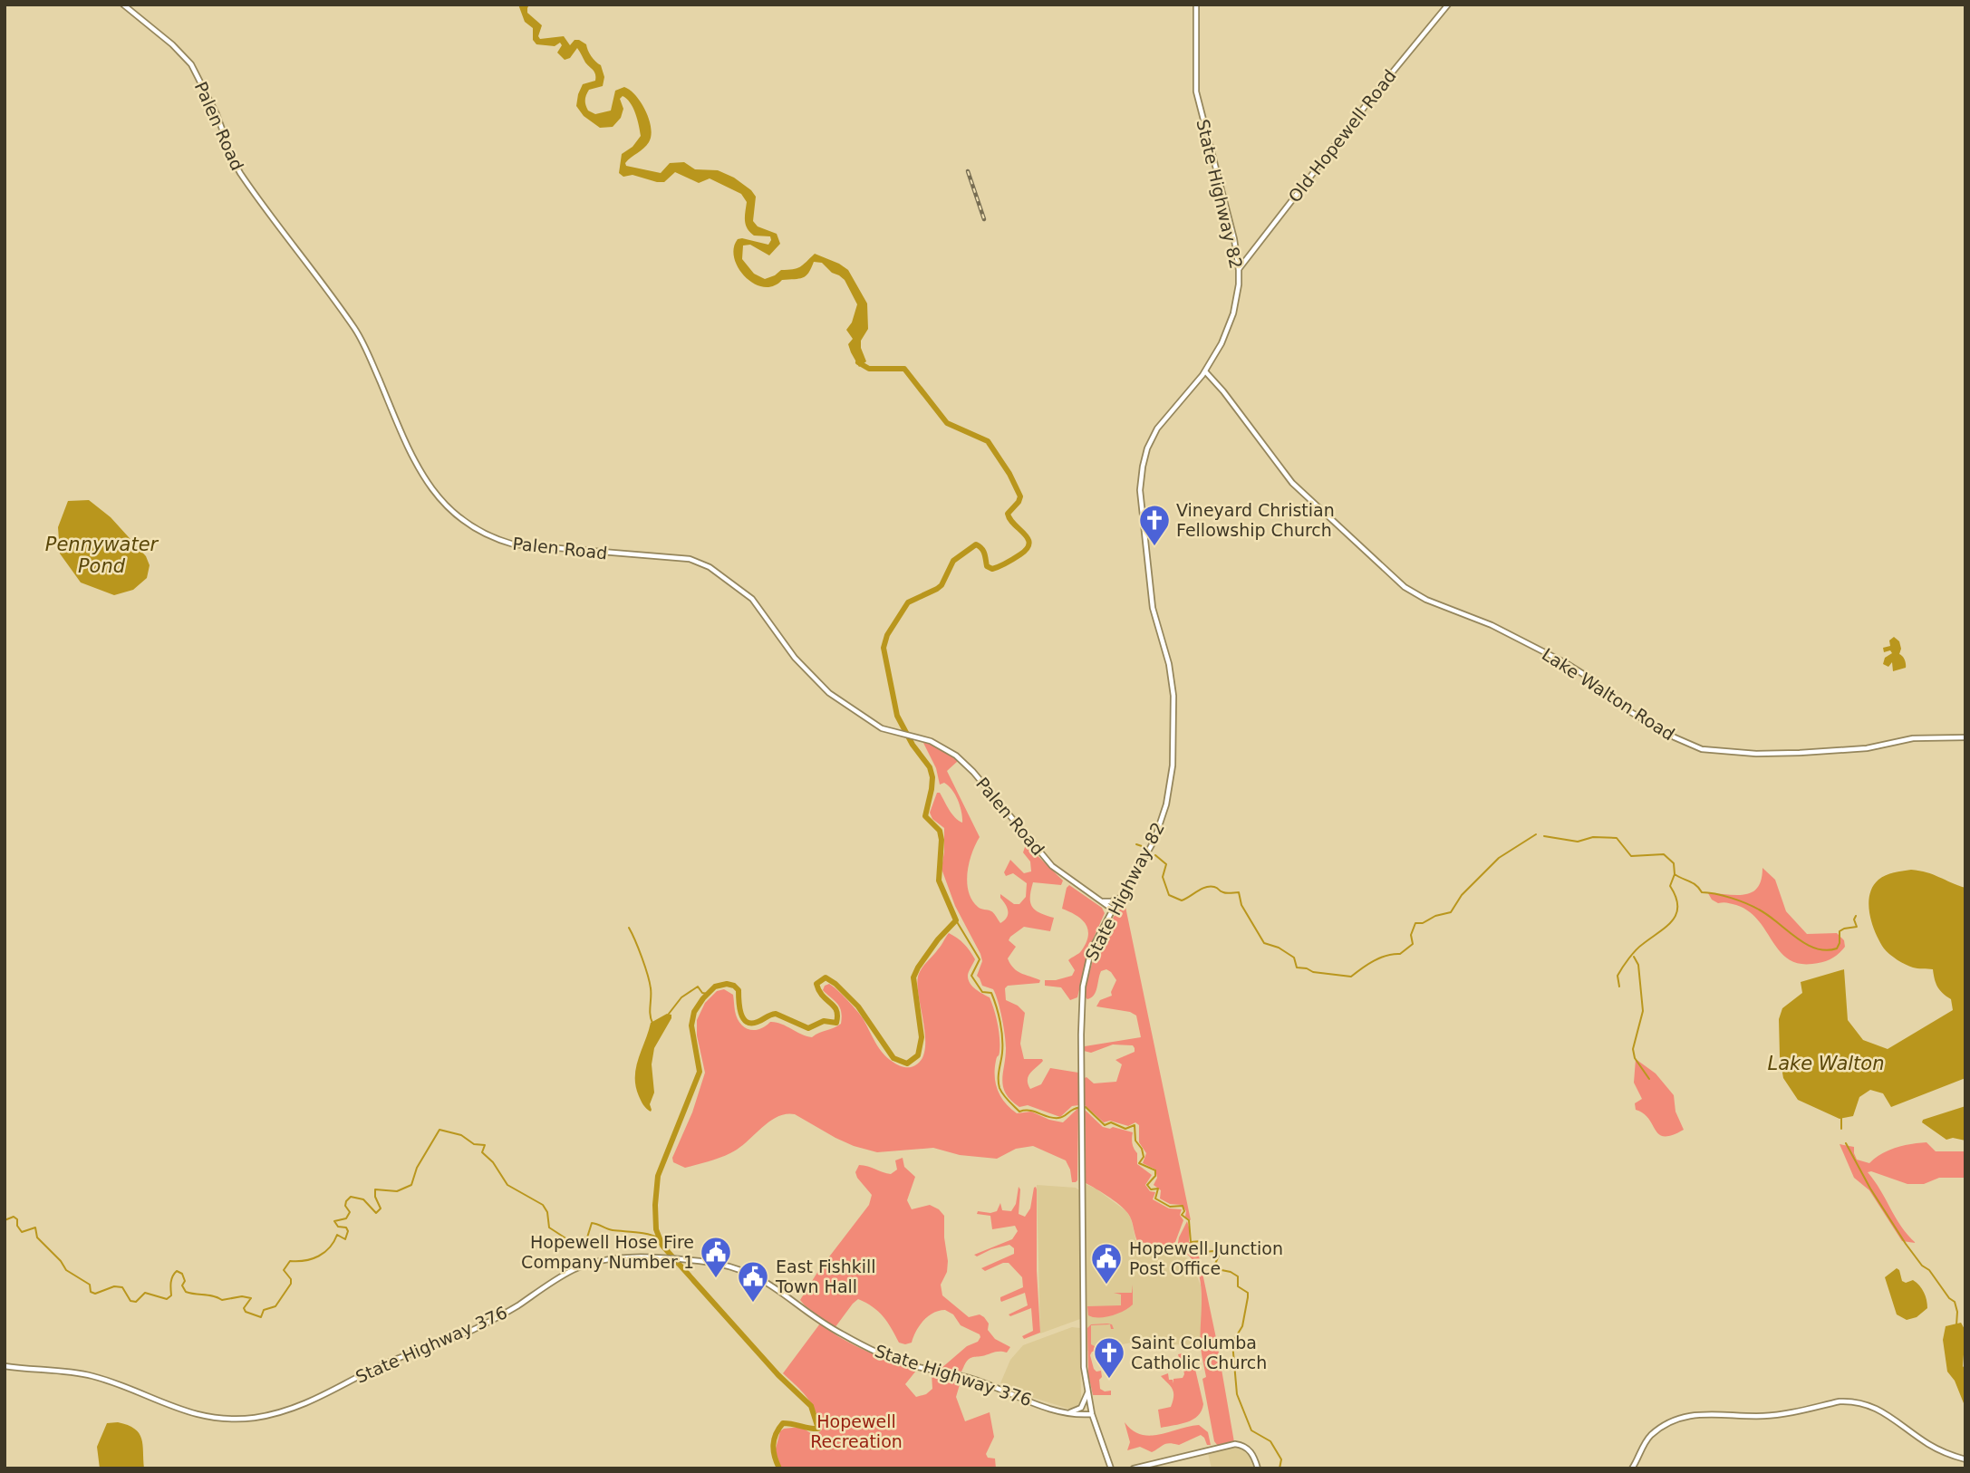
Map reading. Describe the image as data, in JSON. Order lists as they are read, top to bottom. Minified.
{"streets":{"main road":["Palen Road","Old Hopewell Road","State Highway 82","Lake Walton Road","State Highway 376"]},"crossings":[["Palen Road","State Highway 82"],["Old Hopewell Road","State Highway 82"],["State Highway 82","Lake Walton Road"],["State Highway 82","State Highway 376"]],"water":["Pennywater Pond","Lake Walton"],"parks":["Hopewell Recreation"],"places":{"church":["Vineyard Christian Fellowship Church","Saint Columba Catholic Church"],"public building":["Hopewell Hose Fire Company Number 1","Hopewell Junction Post Office","East Fishkill Town Hall"]}}
